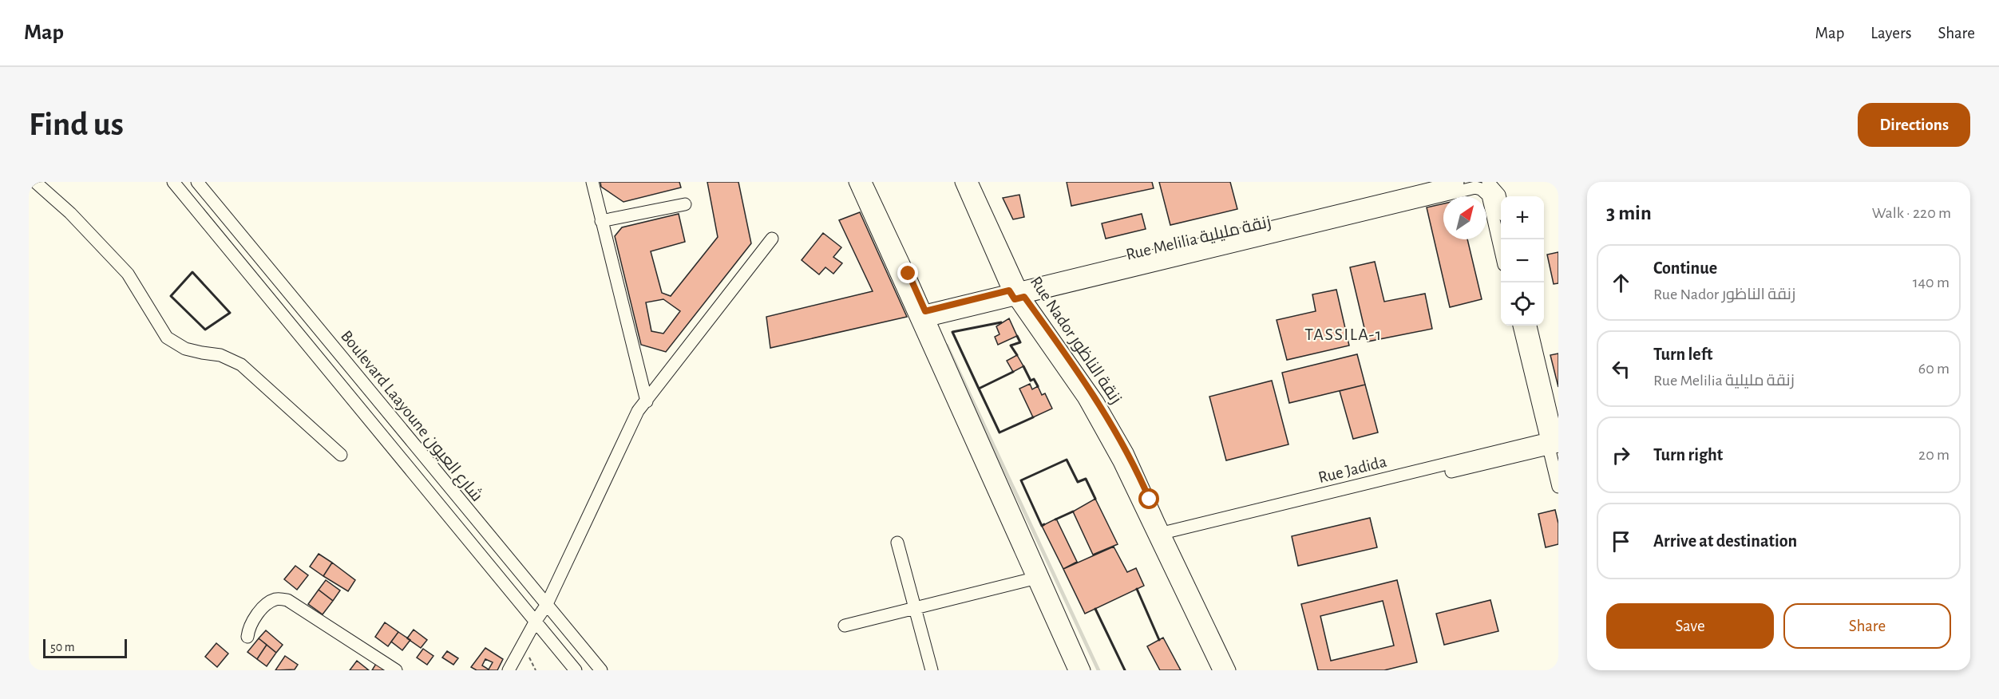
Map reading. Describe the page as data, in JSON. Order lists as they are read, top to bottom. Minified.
{"streets":{"street":["Rue Melilia زنقة مليلية","Rue Nador زنقة الناظور","Boulevard Laayoune شارع العيون","Rue Jadida"]},"crossings":[["Rue Melilia زنقة مليلية","Rue Nador زنقة الناظور"],["Rue Nador زنقة الناظور","Rue Jadida"]],"districts":["TASSILA-1"],"scale_bar":"50 m","north":"top right","page":{"header":"Map","nav":["Map","Layers","Share"],"buttons":["Directions",["Save","Share"]],"title":"Find us","heading":["3 min","Walk · 220 m"],"map_buttons":["+","−"],"list":[["Continue","Rue Nador زنقة الناظور","140 m"],["Turn left","Rue Melilia زنقة مليلية","60 m"],["Turn right","20 m"],"Arrive at destination"],"scale":"50 m"}}
